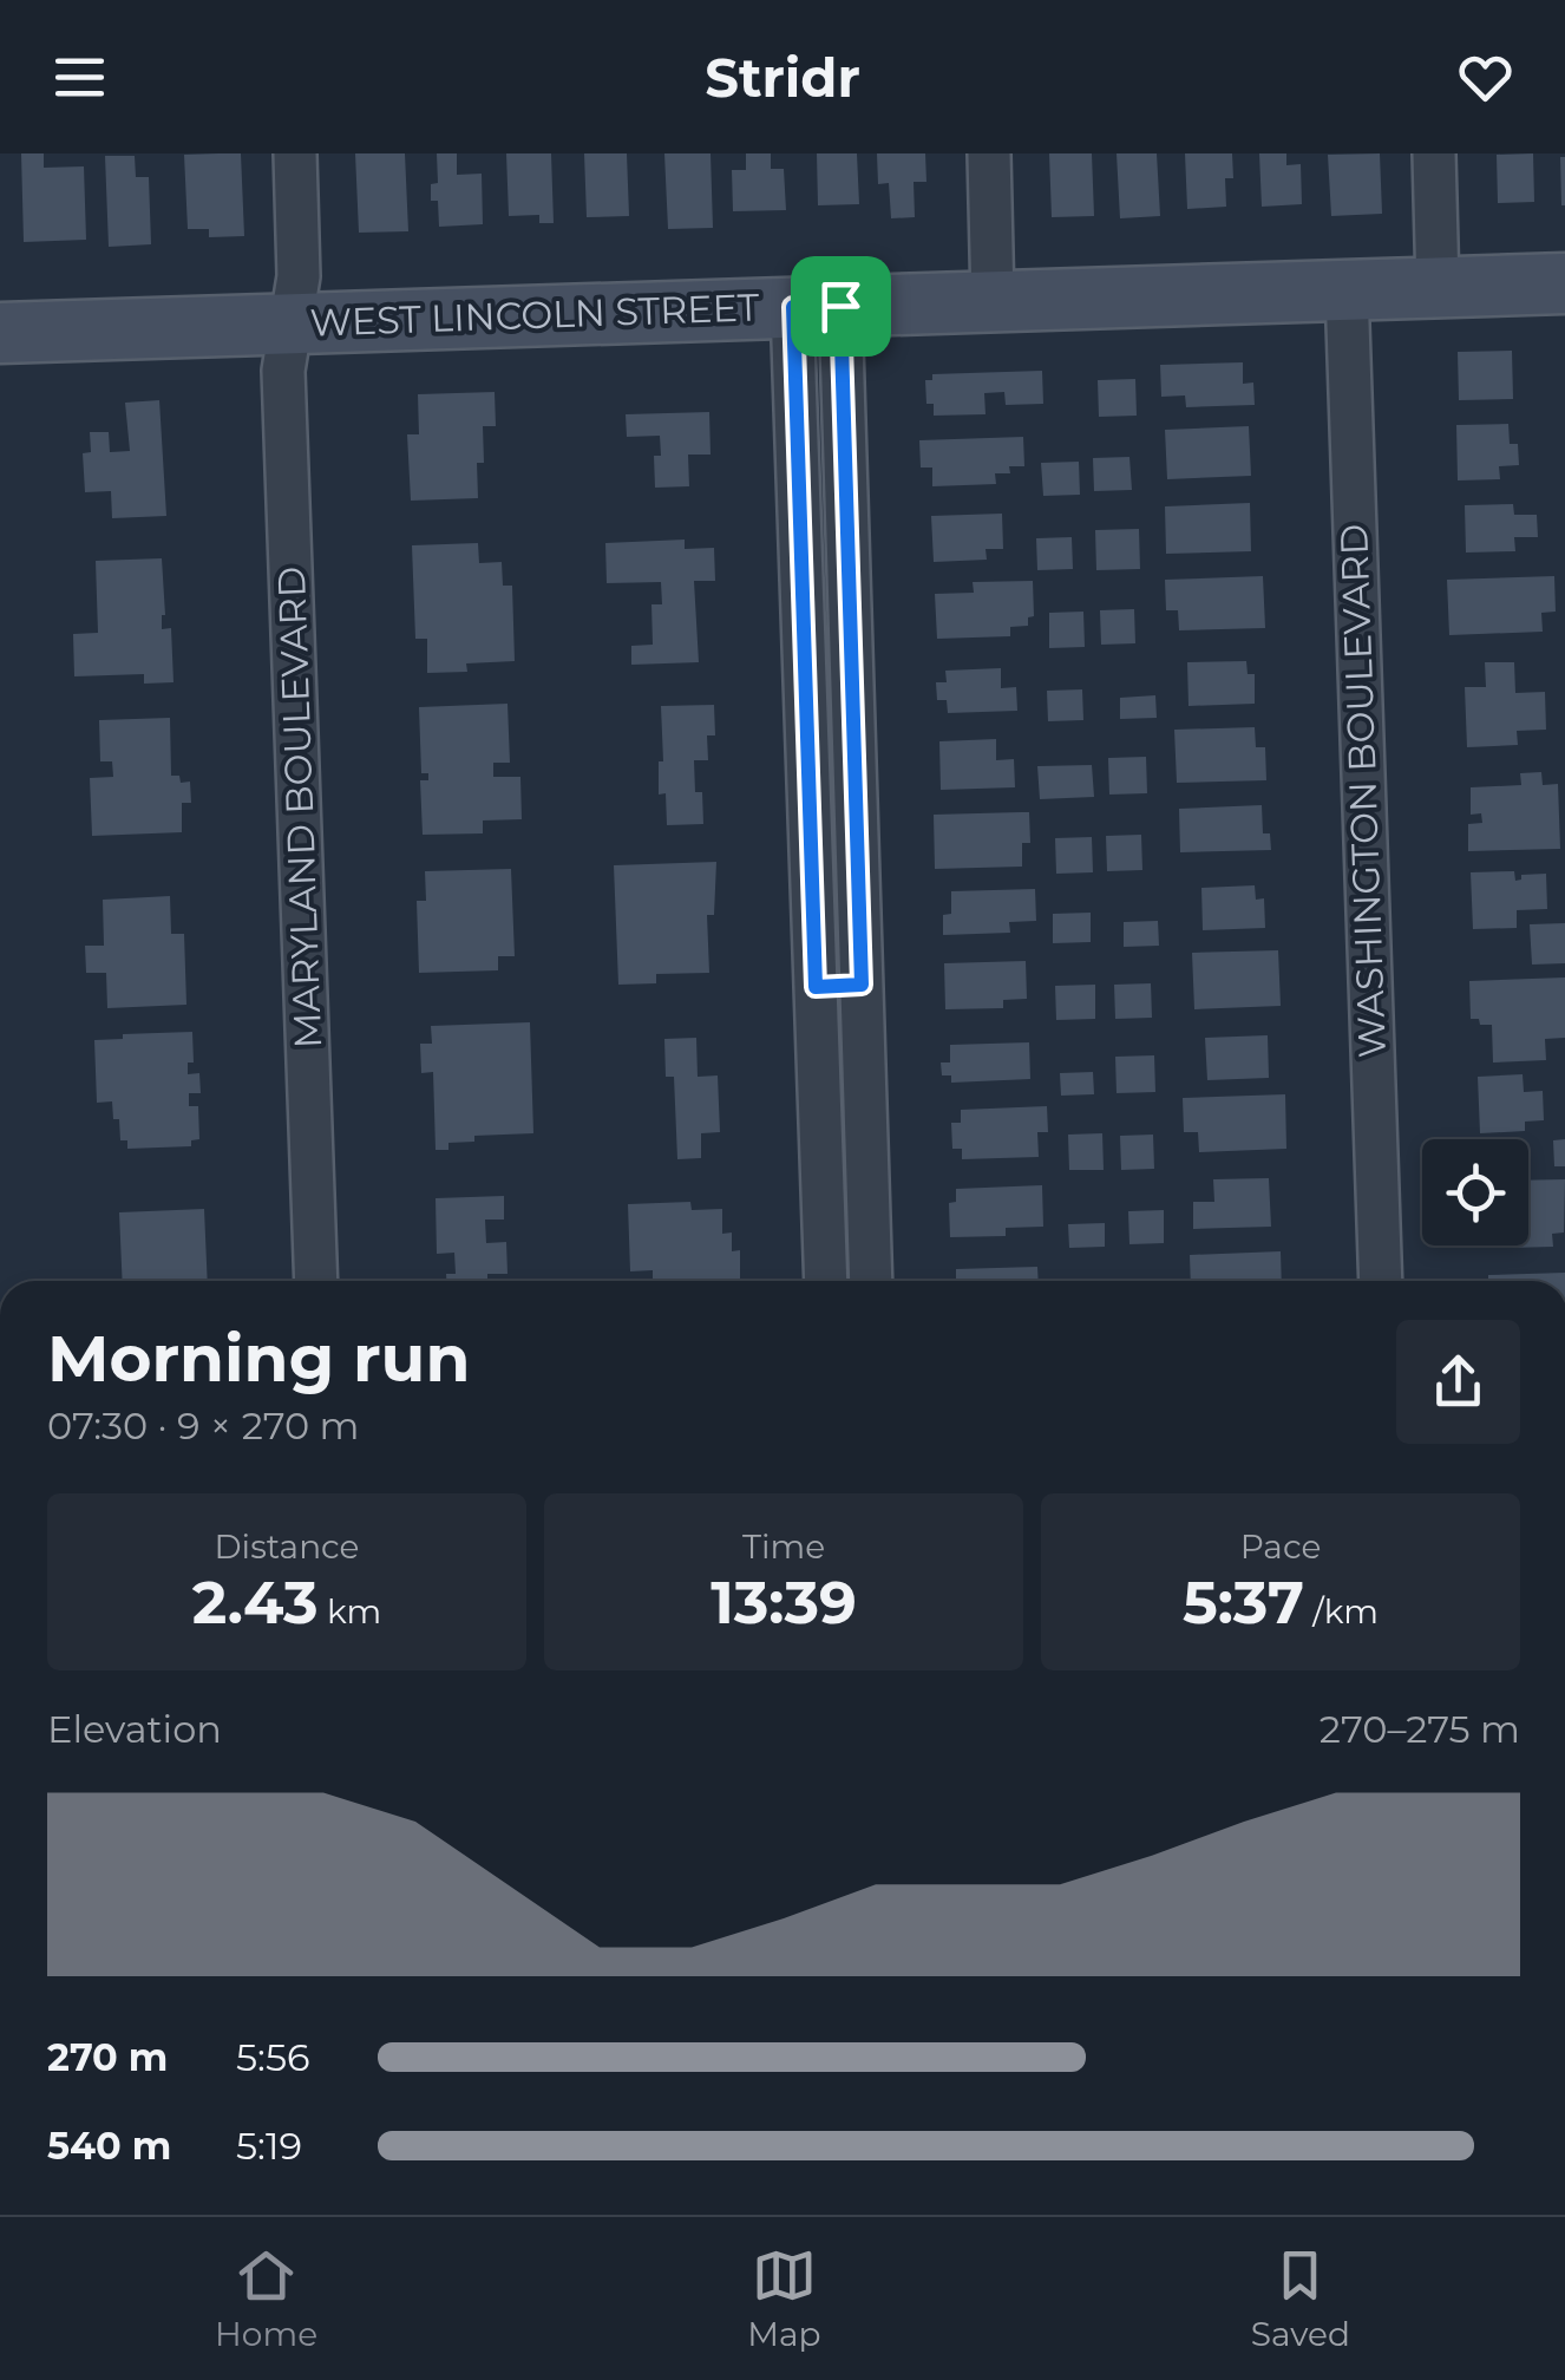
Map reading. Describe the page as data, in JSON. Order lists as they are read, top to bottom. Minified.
{"streets":{"street":["WEST LINCOLN STREET","WASHINGTON BOULEVARD","MARYLAND BOULEVARD"]},"crossings":[["WEST LINCOLN STREET","WASHINGTON BOULEVARD"],["WEST LINCOLN STREET","MARYLAND BOULEVARD"]],"page":{"header":"Stridr","heading":["Morning run","07:30 · 9 × 270 m"],"stats":[["Distance","2.43 km"],["Time","13:39"],["Pace","5:37 /km"]],"chart":["Elevation","270–275 m"],"list":[{"name":"270 m","note":"5:56"},{"name":"540 m","note":"5:19"}],"tabs":["Home","Map","Saved"]}}
